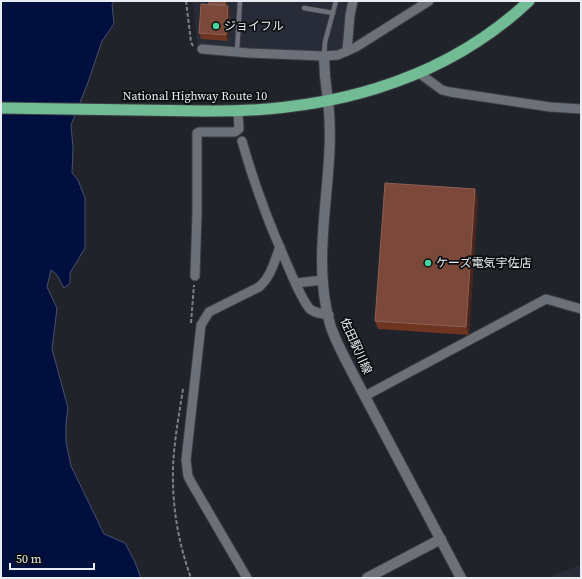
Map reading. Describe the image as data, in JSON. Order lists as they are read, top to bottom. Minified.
{"streets":{"highway":["National Highway Route 10"],"main road":["佐田駅川線"]},"crossings":[["National Highway Route 10","佐田駅川線"]],"places":["ジョイフル","ケーズ電気宇佐店"],"scale_bar":"50 m"}
